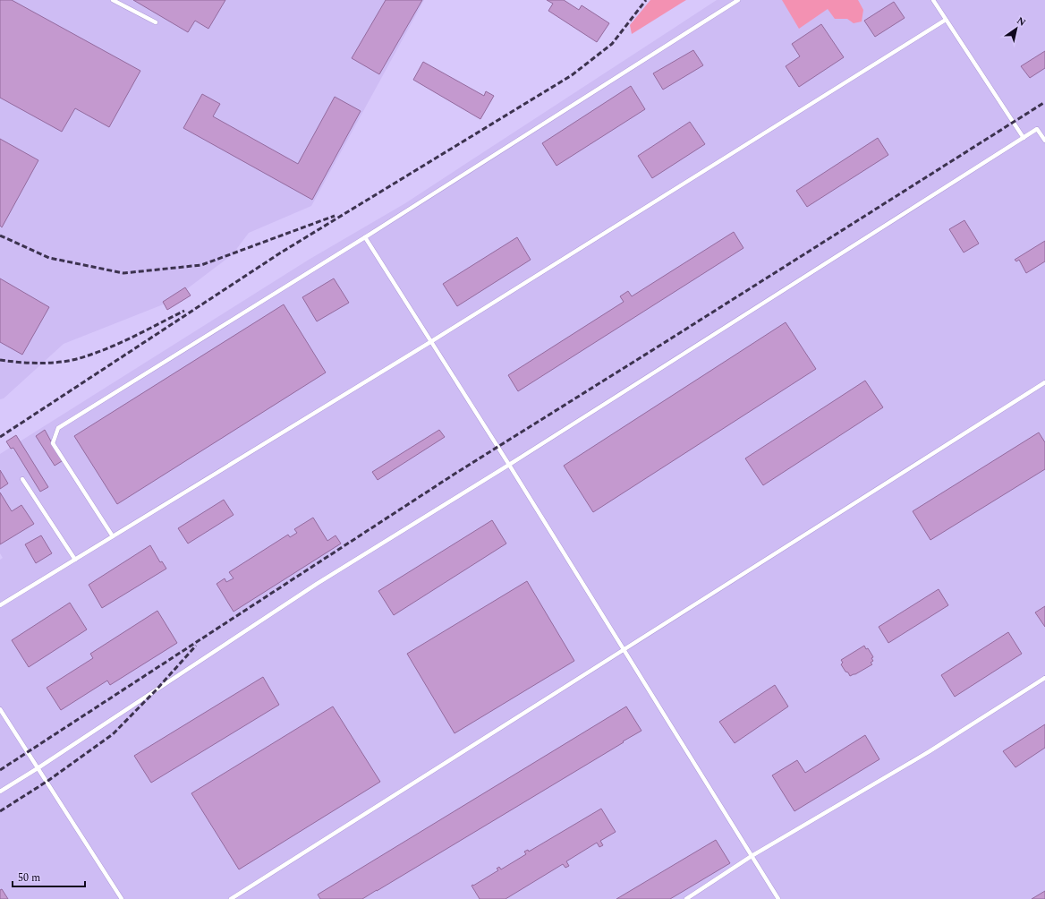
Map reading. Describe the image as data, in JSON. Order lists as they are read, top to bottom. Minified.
{"scale_bar":"50 m","north":"top right"}
